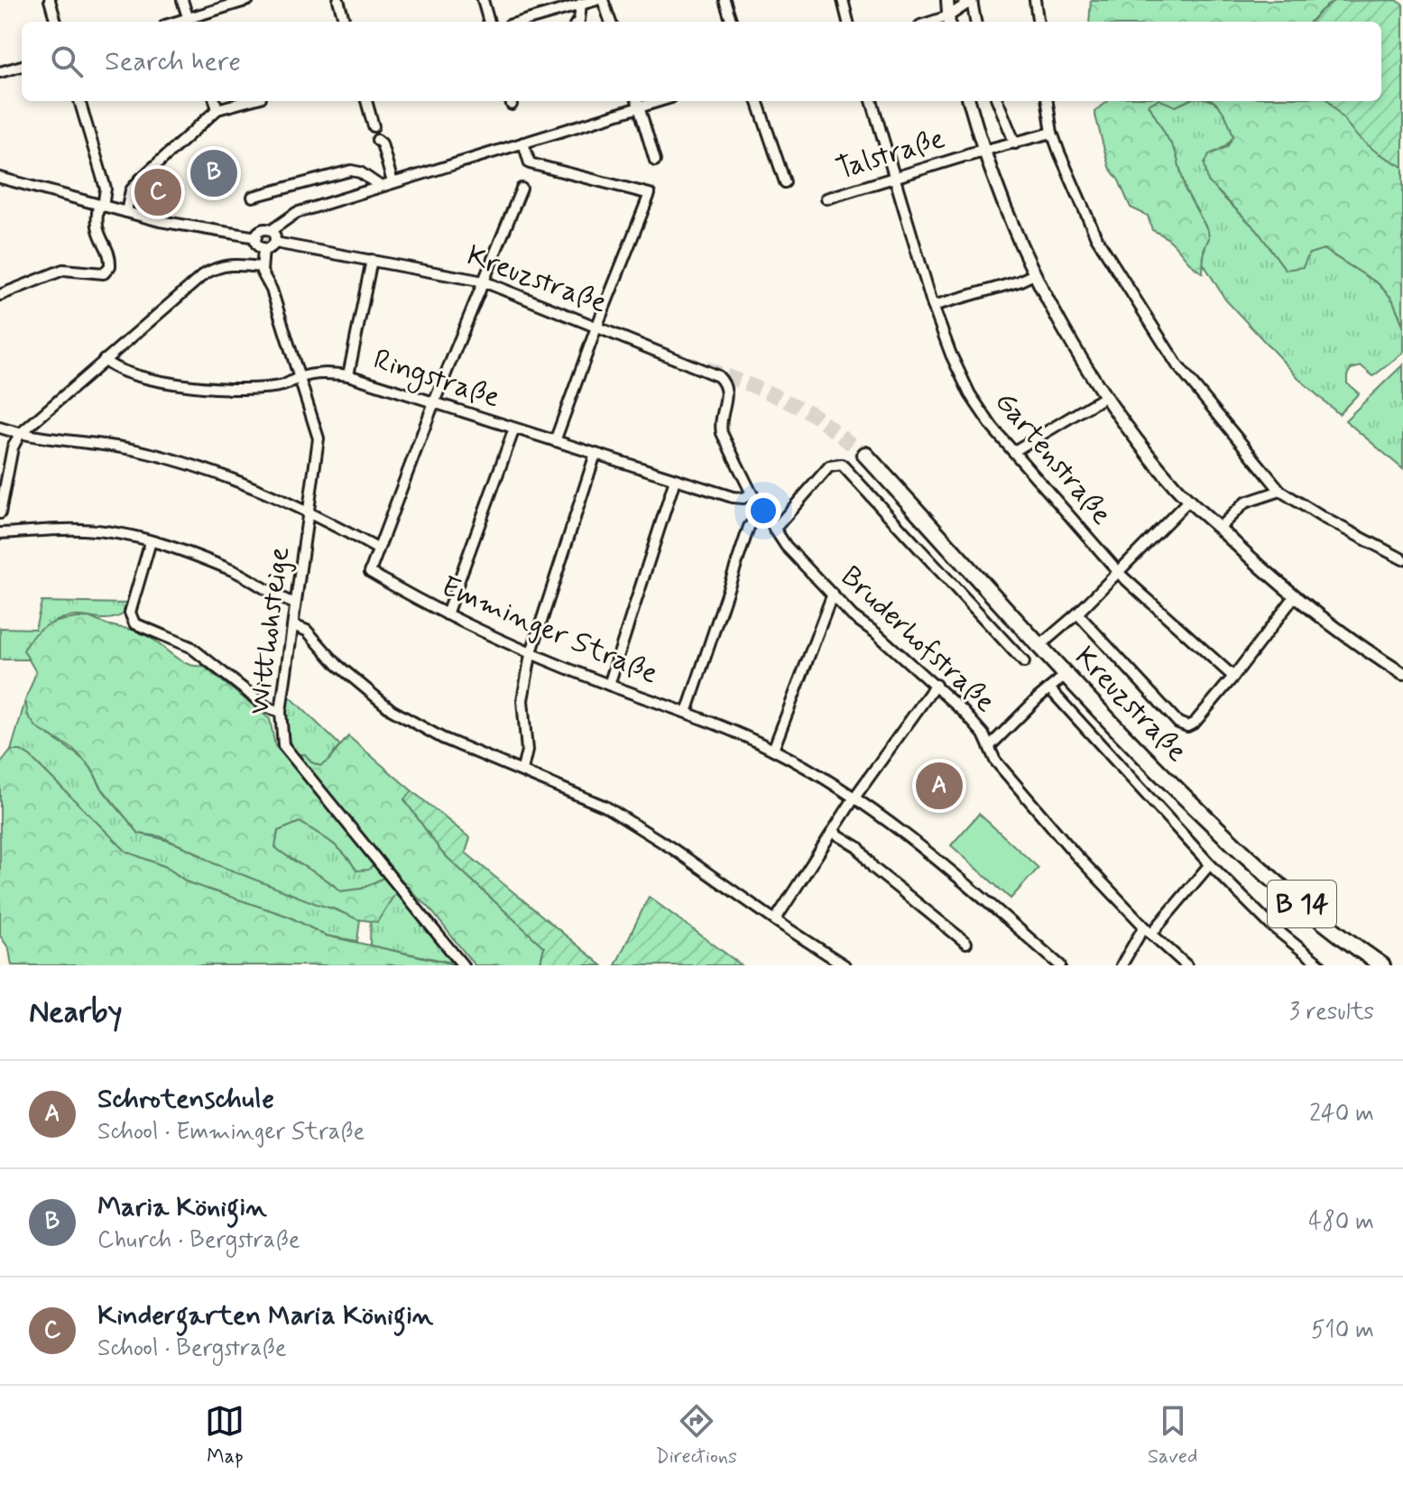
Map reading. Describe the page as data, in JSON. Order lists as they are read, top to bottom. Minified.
{"streets":{"main road":["Kreuzstraße","B 14"],"street":["Talstraße","Ringstraße","Gartenstraße","Witthohsteige","Emminger Straße","Bruderhofstraße"]},"crossings":[["Talstraße","Gartenstraße"],["Kreuzstraße","Witthohsteige"],["Kreuzstraße","Bruderhofstraße"],["Ringstraße","Witthohsteige"],["Ringstraße","Bruderhofstraße"]],"page":{"search":"Search here","pins":["B","C","A"],"heading":["Nearby","3 results"],"list":[{"mark":"A","name":"Schrotenschule","note":"School · Emminger Straße","value":"240 m"},{"mark":"B","name":"Maria Königin","note":"Church · Bergstraße","value":"480 m"},{"mark":"C","name":"Kindergarten Maria Königin","note":"School · Bergstraße","value":"510 m"}],"nav":["Map","Directions","Saved"]}}
